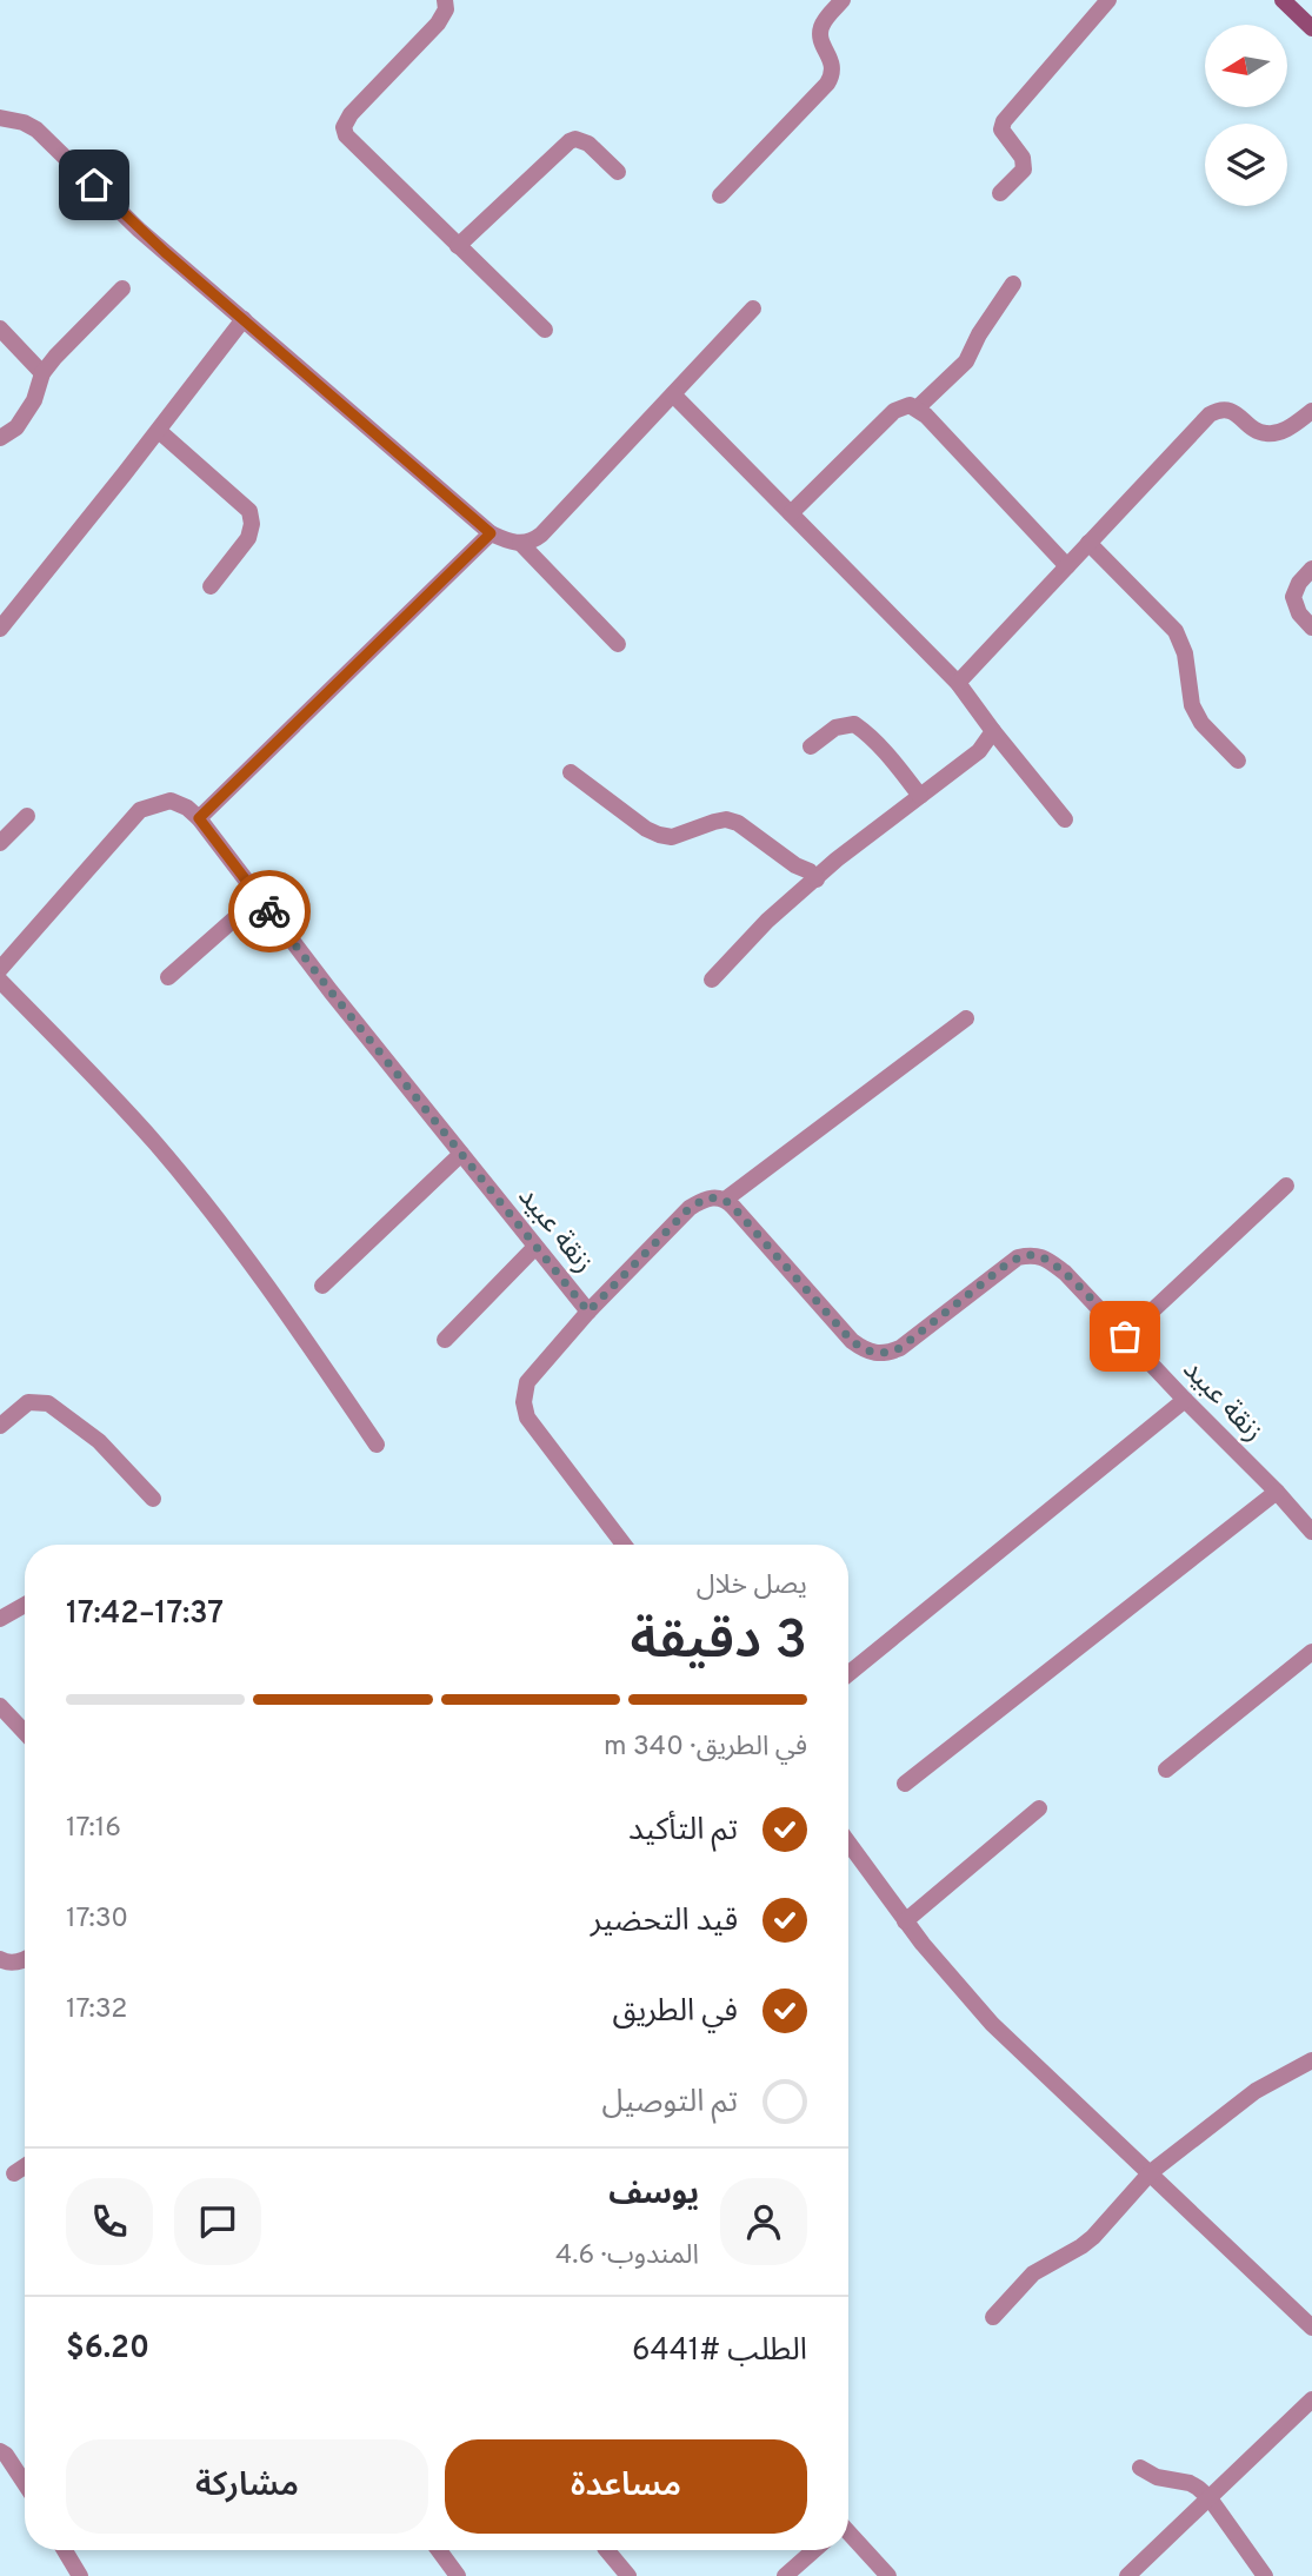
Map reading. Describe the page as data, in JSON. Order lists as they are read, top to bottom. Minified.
{"streets":{"street":["زنقة عبيد"]},"north":"left","page":{"heading":["3 دقيقة","يصل خلال","17:37–17:42"],"panel":["يوسف","المندوب · 4.6","الطلب #6441","$6.20"],"bar":"في الطريق · 340 m","list":[["تم التأكيد","17:16"],["قيد التحضير","17:30"],["في الطريق","17:32"],"تم التوصيل"],"buttons":["مساعدة","مشاركة"]}}
